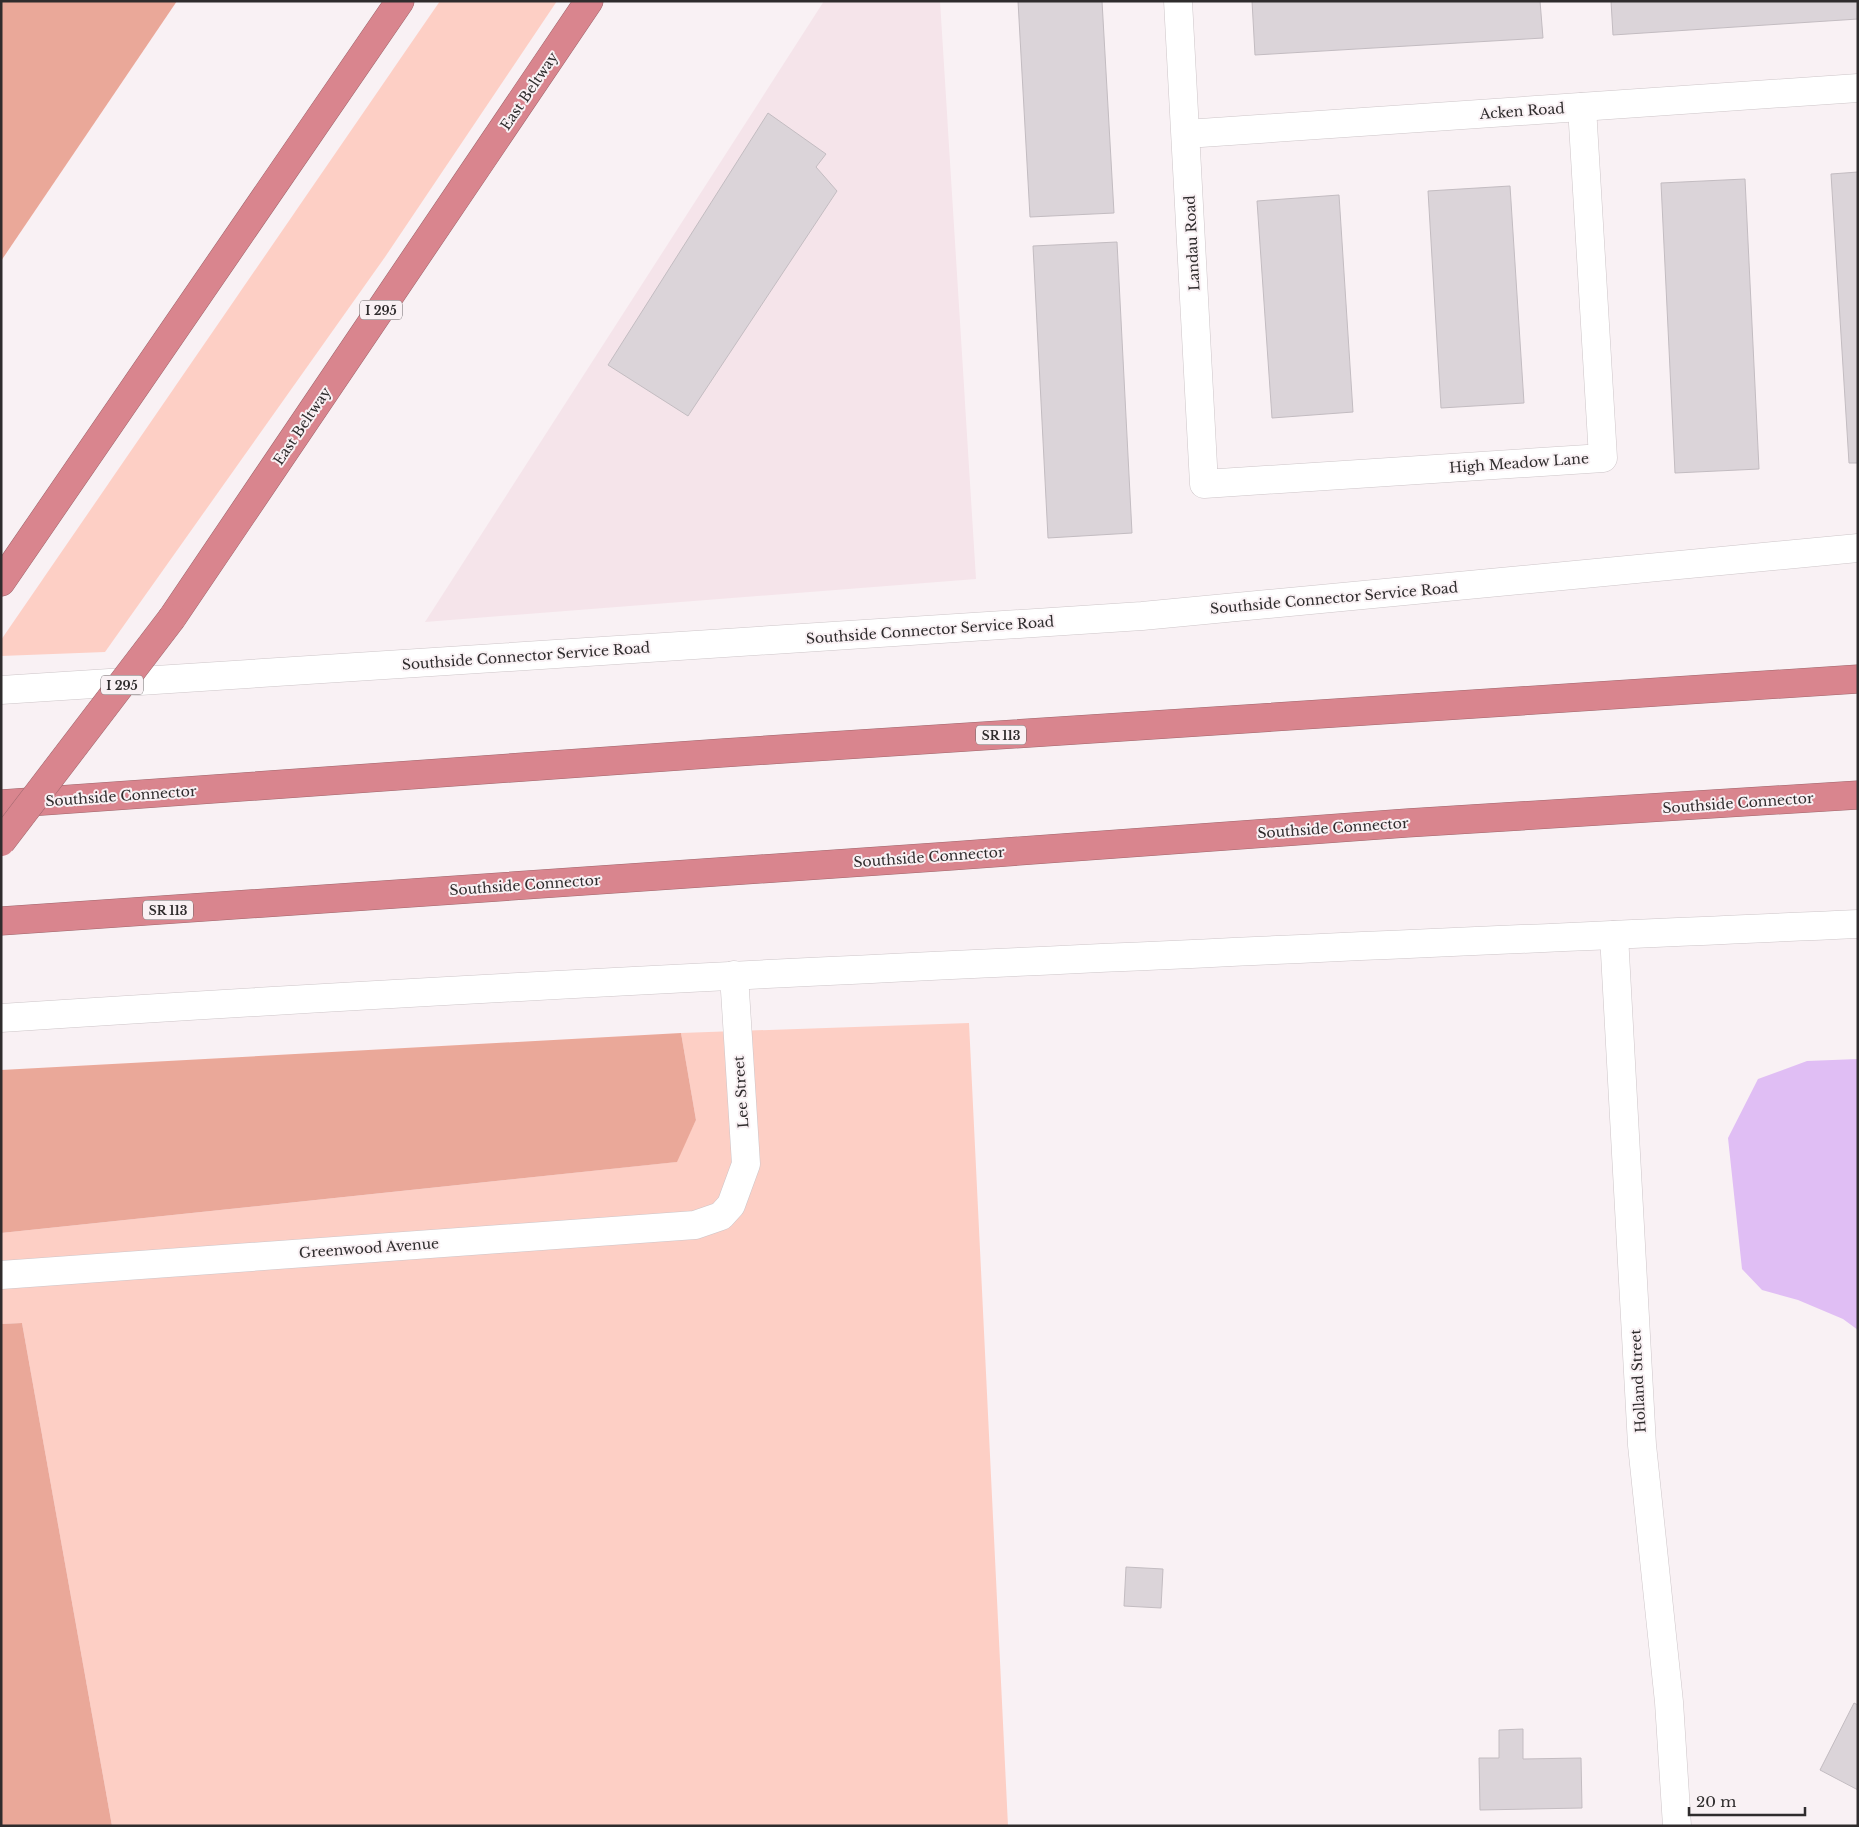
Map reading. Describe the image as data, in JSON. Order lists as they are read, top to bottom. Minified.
{"streets":{"highway":["East Beltway","I 295","SR 113","Southside Connector"],"street":["Acken Road","Landau Road","High Meadow Lane","Southside Connector Service Road","Lee Street","Greenwood Avenue","Holland Street"]},"crossings":[["Acken Road","Landau Road"],["Acken Road","High Meadow Lane"],["Landau Road","High Meadow Lane"],["Lee Street","Greenwood Avenue"]],"scale_bar":"20 m"}
